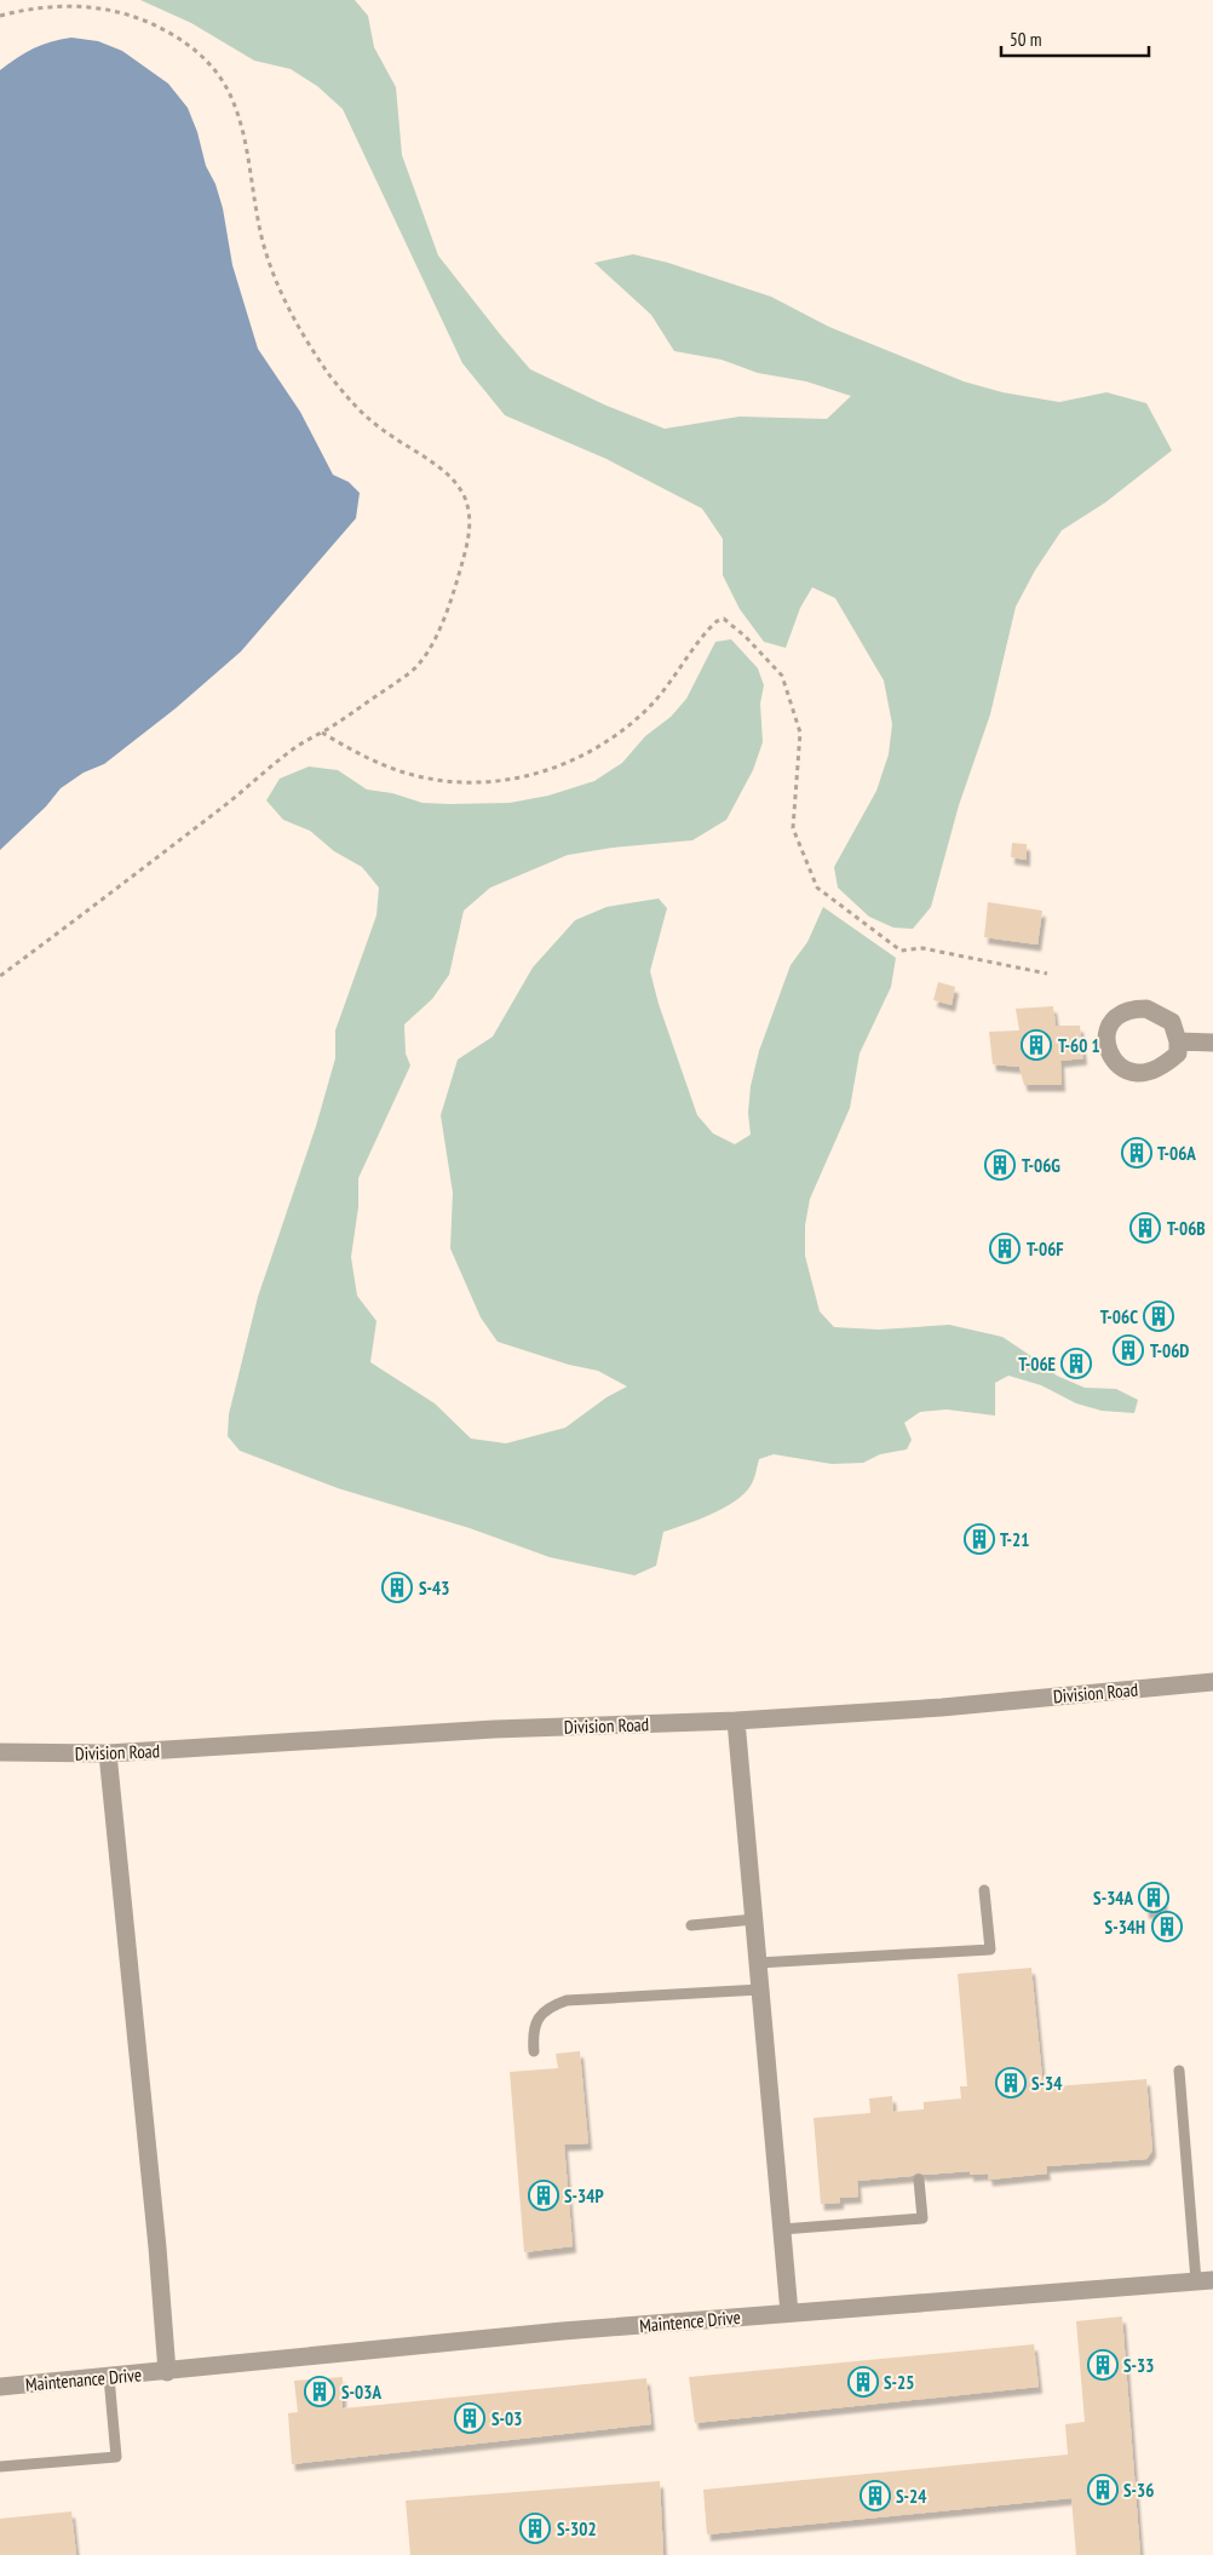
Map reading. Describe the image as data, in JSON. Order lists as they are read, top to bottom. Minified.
{"streets":{"street":["Division Road","Maintence Drive","Maintenance Drive"]},"crossings":[["Maintence Drive","Maintenance Drive"]],"places":{"building":["T-60 1","T-06A","T-06G","T-06B","T-06F","T-06C","T-06D","T-06E","T-21","S-43","S-34A","S-34H","S-34","S-34P","S-33","S-25","S-03A","S-03","S-36","S-24","S-302"]},"scale_bar":"50 m"}
